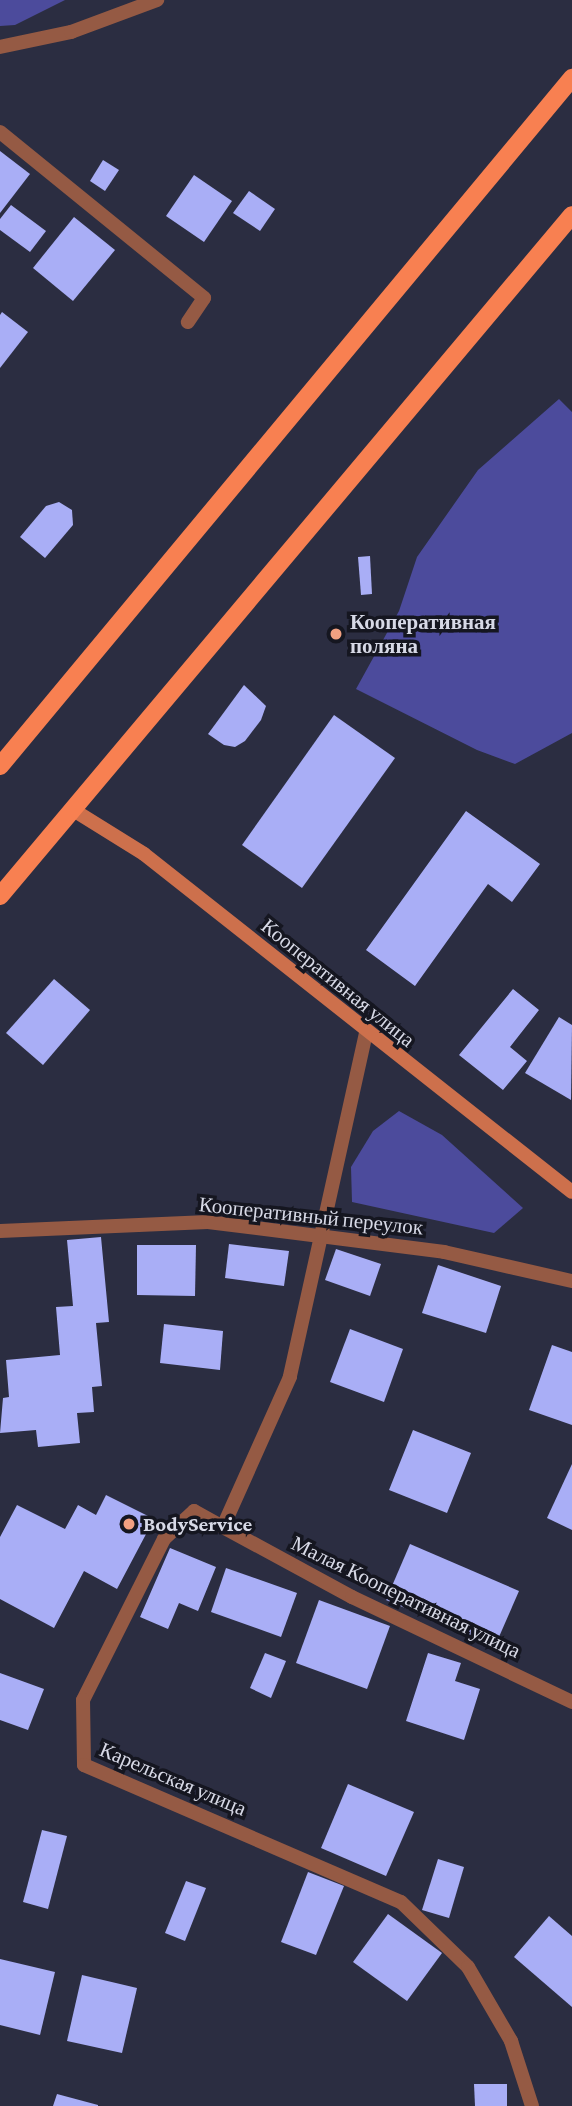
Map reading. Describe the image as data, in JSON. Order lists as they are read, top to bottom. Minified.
{"streets":{"street":["Кооперативная улица","Кооперативный переулок","Малая Кооперативная улица","Карельская улица"]},"crossings":[["Малая Кооперативная улица","Карельская улица"]],"places":["Кооперативная поляна","BodyService"]}
